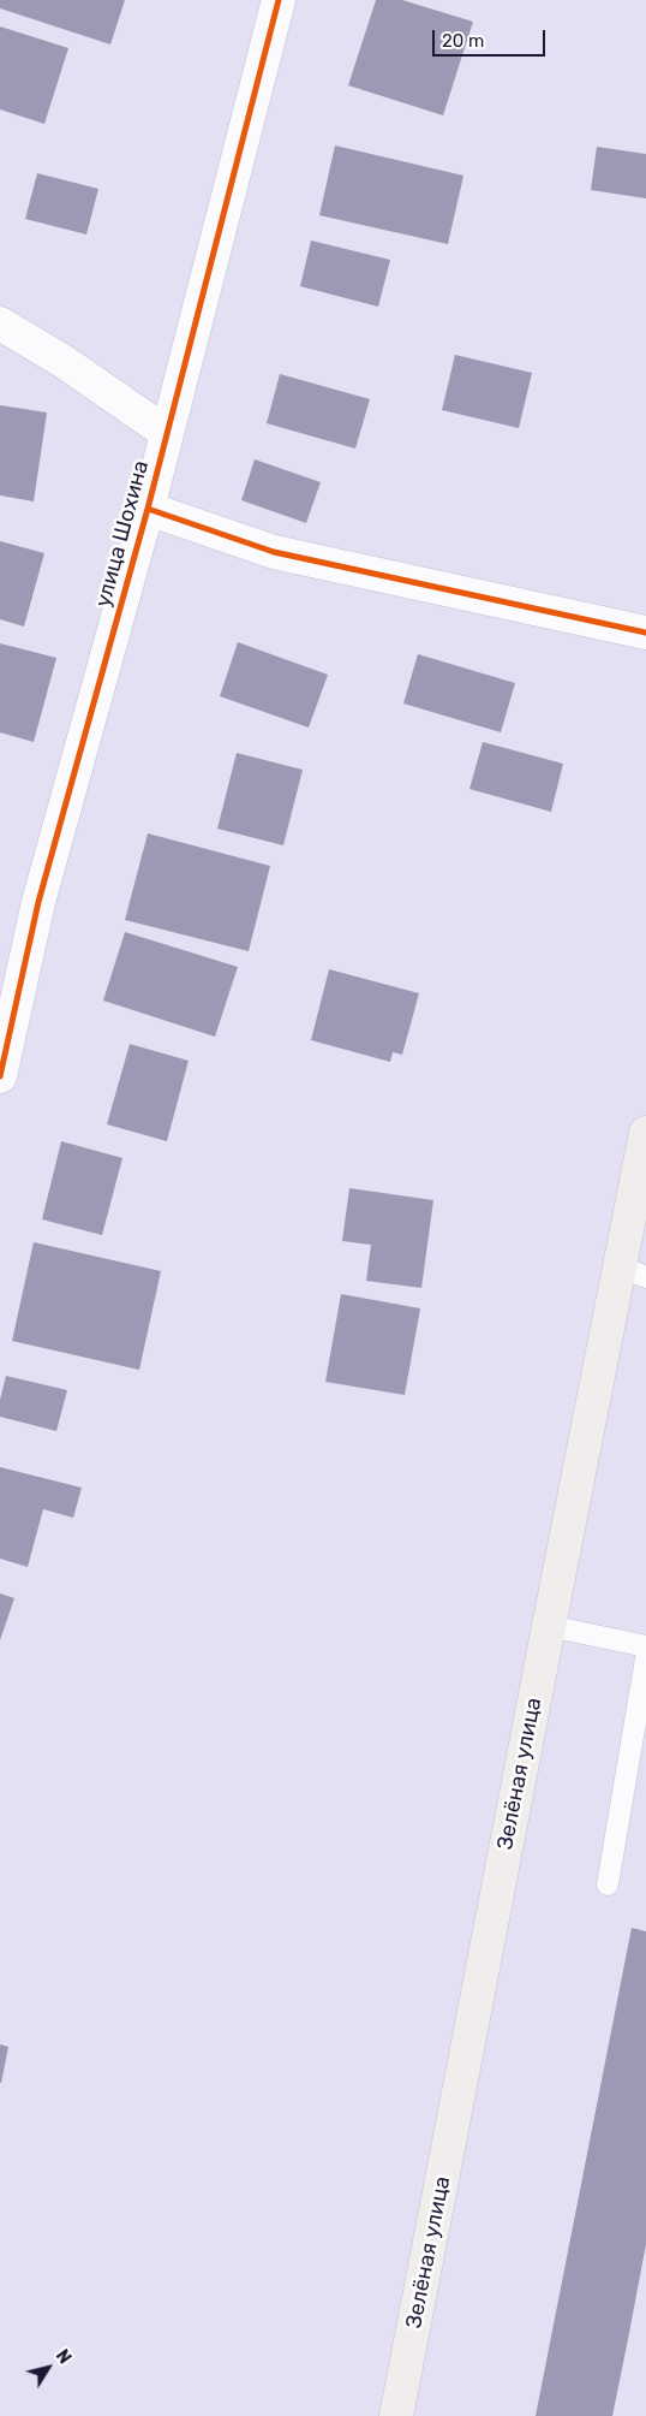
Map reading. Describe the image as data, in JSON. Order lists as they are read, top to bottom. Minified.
{"streets":{"main road":["Зелёная улица"],"street":["улица Шохина"]},"scale_bar":"20 m","north":"top right"}
